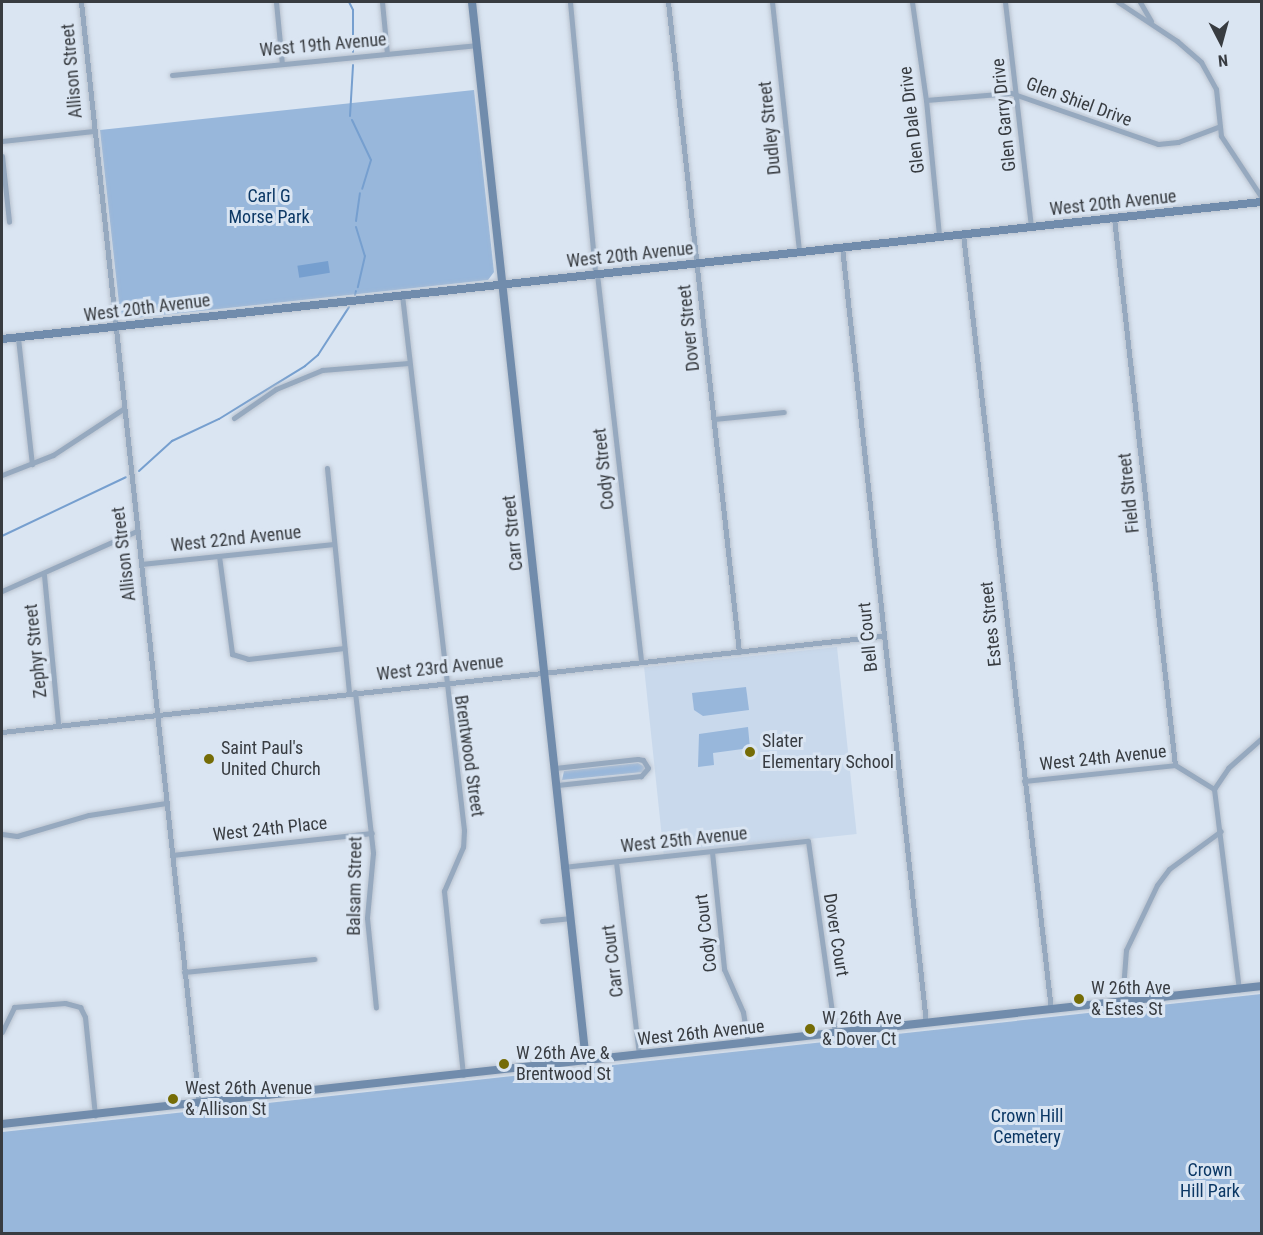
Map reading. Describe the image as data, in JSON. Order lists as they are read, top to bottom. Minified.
{"streets":{"street":["West 19th Avenue","Allison Street","Glen Shiel Drive","Glen Garry Drive","Glen Dale Drive","Dudley Street","West 20th Avenue","Dover Street","Cody Street","Field Street","Carr Street","West 22nd Avenue","Estes Street","Bell Court","Zephyr Street","West 23rd Avenue","Brentwood Street","West 24th Avenue","West 24th Place","West 25th Avenue","Balsam Street","Cody Court","Dover Court","Carr Court","West 26th Avenue"]},"crossings":[["West 19th Avenue","Carr Street"],["Allison Street","West 20th Avenue"],["Allison Street","West 22nd Avenue"],["Allison Street","West 23rd Avenue"],["Allison Street","West 24th Place"],["Allison Street","West 26th Avenue"],["Glen Shiel Drive","Glen Garry Drive"],["Glen Shiel Drive","Glen Dale Drive"],["Glen Garry Drive","West 20th Avenue"],["Glen Dale Drive","West 20th Avenue"],["Dudley Street","West 20th Avenue"],["West 20th Avenue","Dover Street"],["West 20th Avenue","Cody Street"],["West 20th Avenue","Field Street"],["West 20th Avenue","Carr Street"],["West 20th Avenue","Estes Street"],["West 20th Avenue","Bell Court"],["West 20th Avenue","Brentwood Street"],["Dover Street","West 23rd Avenue"],["Cody Street","West 23rd Avenue"],["Field Street","West 24th Avenue"],["Carr Street","West 23rd Avenue"],["Carr Street","West 25th Avenue"],["Carr Street","West 26th Avenue"],["West 22nd Avenue","Balsam Street"],["Estes Street","West 24th Avenue"],["Estes Street","West 26th Avenue"],["Bell Court","West 23rd Avenue"],["Bell Court","West 26th Avenue"],["Zephyr Street","West 23rd Avenue"],["West 23rd Avenue","Brentwood Street"],["West 23rd Avenue","Balsam Street"],["Brentwood Street","West 26th Avenue"],["West 24th Place","Balsam Street"],["West 25th Avenue","Cody Court"],["West 25th Avenue","Dover Court"],["West 25th Avenue","Carr Court"],["Cody Court","West 26th Avenue"],["Dover Court","West 26th Avenue"],["Carr Court","West 26th Avenue"]],"parks":["Carl G Morse Park","Crown Hill Cemetery","Crown Hill Park"],"places":["Slater Elementary School","Saint Paul's United Church","W 26th Ave & Estes St","W 26th Ave & Dover Ct","W 26th Ave & Brentwood St","West 26th Avenue & Allison St"],"north":"bottom"}
